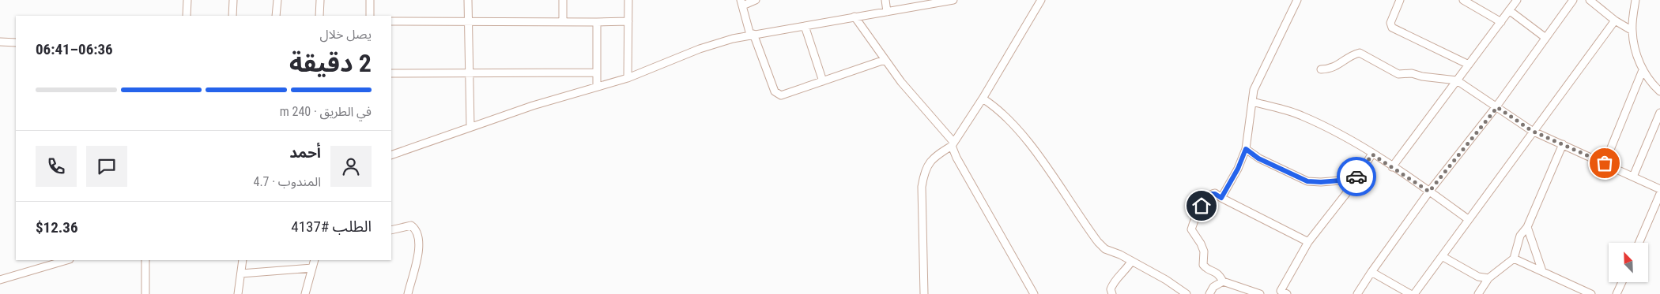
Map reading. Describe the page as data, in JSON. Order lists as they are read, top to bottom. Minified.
{"north":"top left","page":{"heading":["2 دقيقة","يصل خلال","06:36–06:41"],"panel":["أحمد","المندوب · 4.7","الطلب #4137","$12.36"],"bar":"في الطريق · 240 m"}}
